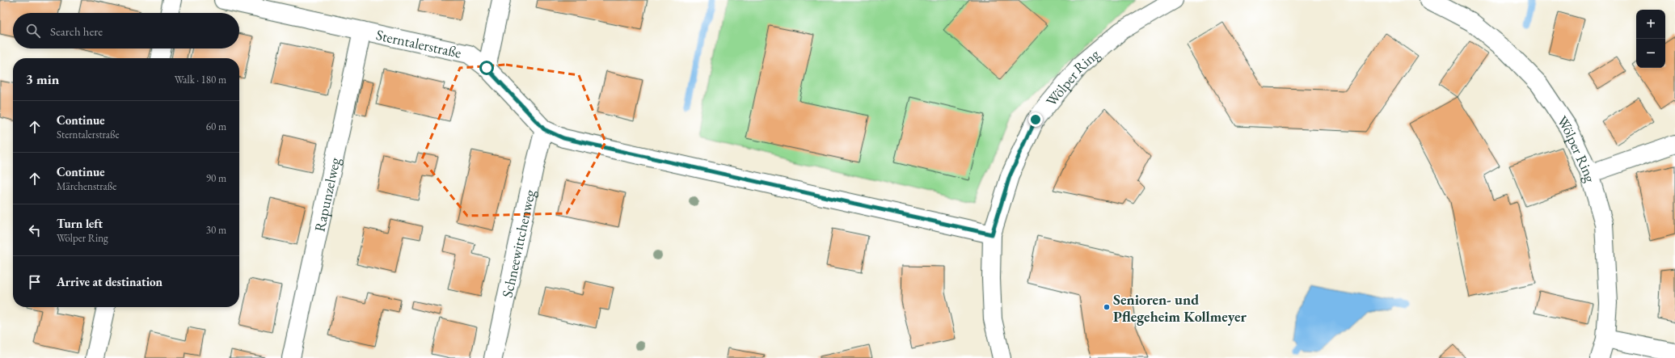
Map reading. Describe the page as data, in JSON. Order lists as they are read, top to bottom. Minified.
{"streets":{"street":["Sterntalerstraße","Wölper Ring","Rapunzelweg","Schneewittchenweg"]},"crossings":[["Sterntalerstraße","Wölper Ring"],["Sterntalerstraße","Rapunzelweg"],["Sterntalerstraße","Schneewittchenweg"]],"places":["Senioren- und Pflegeheim Kollmeyer"],"page":{"map_buttons":["+","−"],"search":"Search here","heading":["3 min","Walk · 180 m"],"list":[["Continue","Sterntalerstraße","60 m"],["Continue","Märchenstraße","90 m"],["Turn left","Wölper Ring","30 m"],"Arrive at destination"]}}
